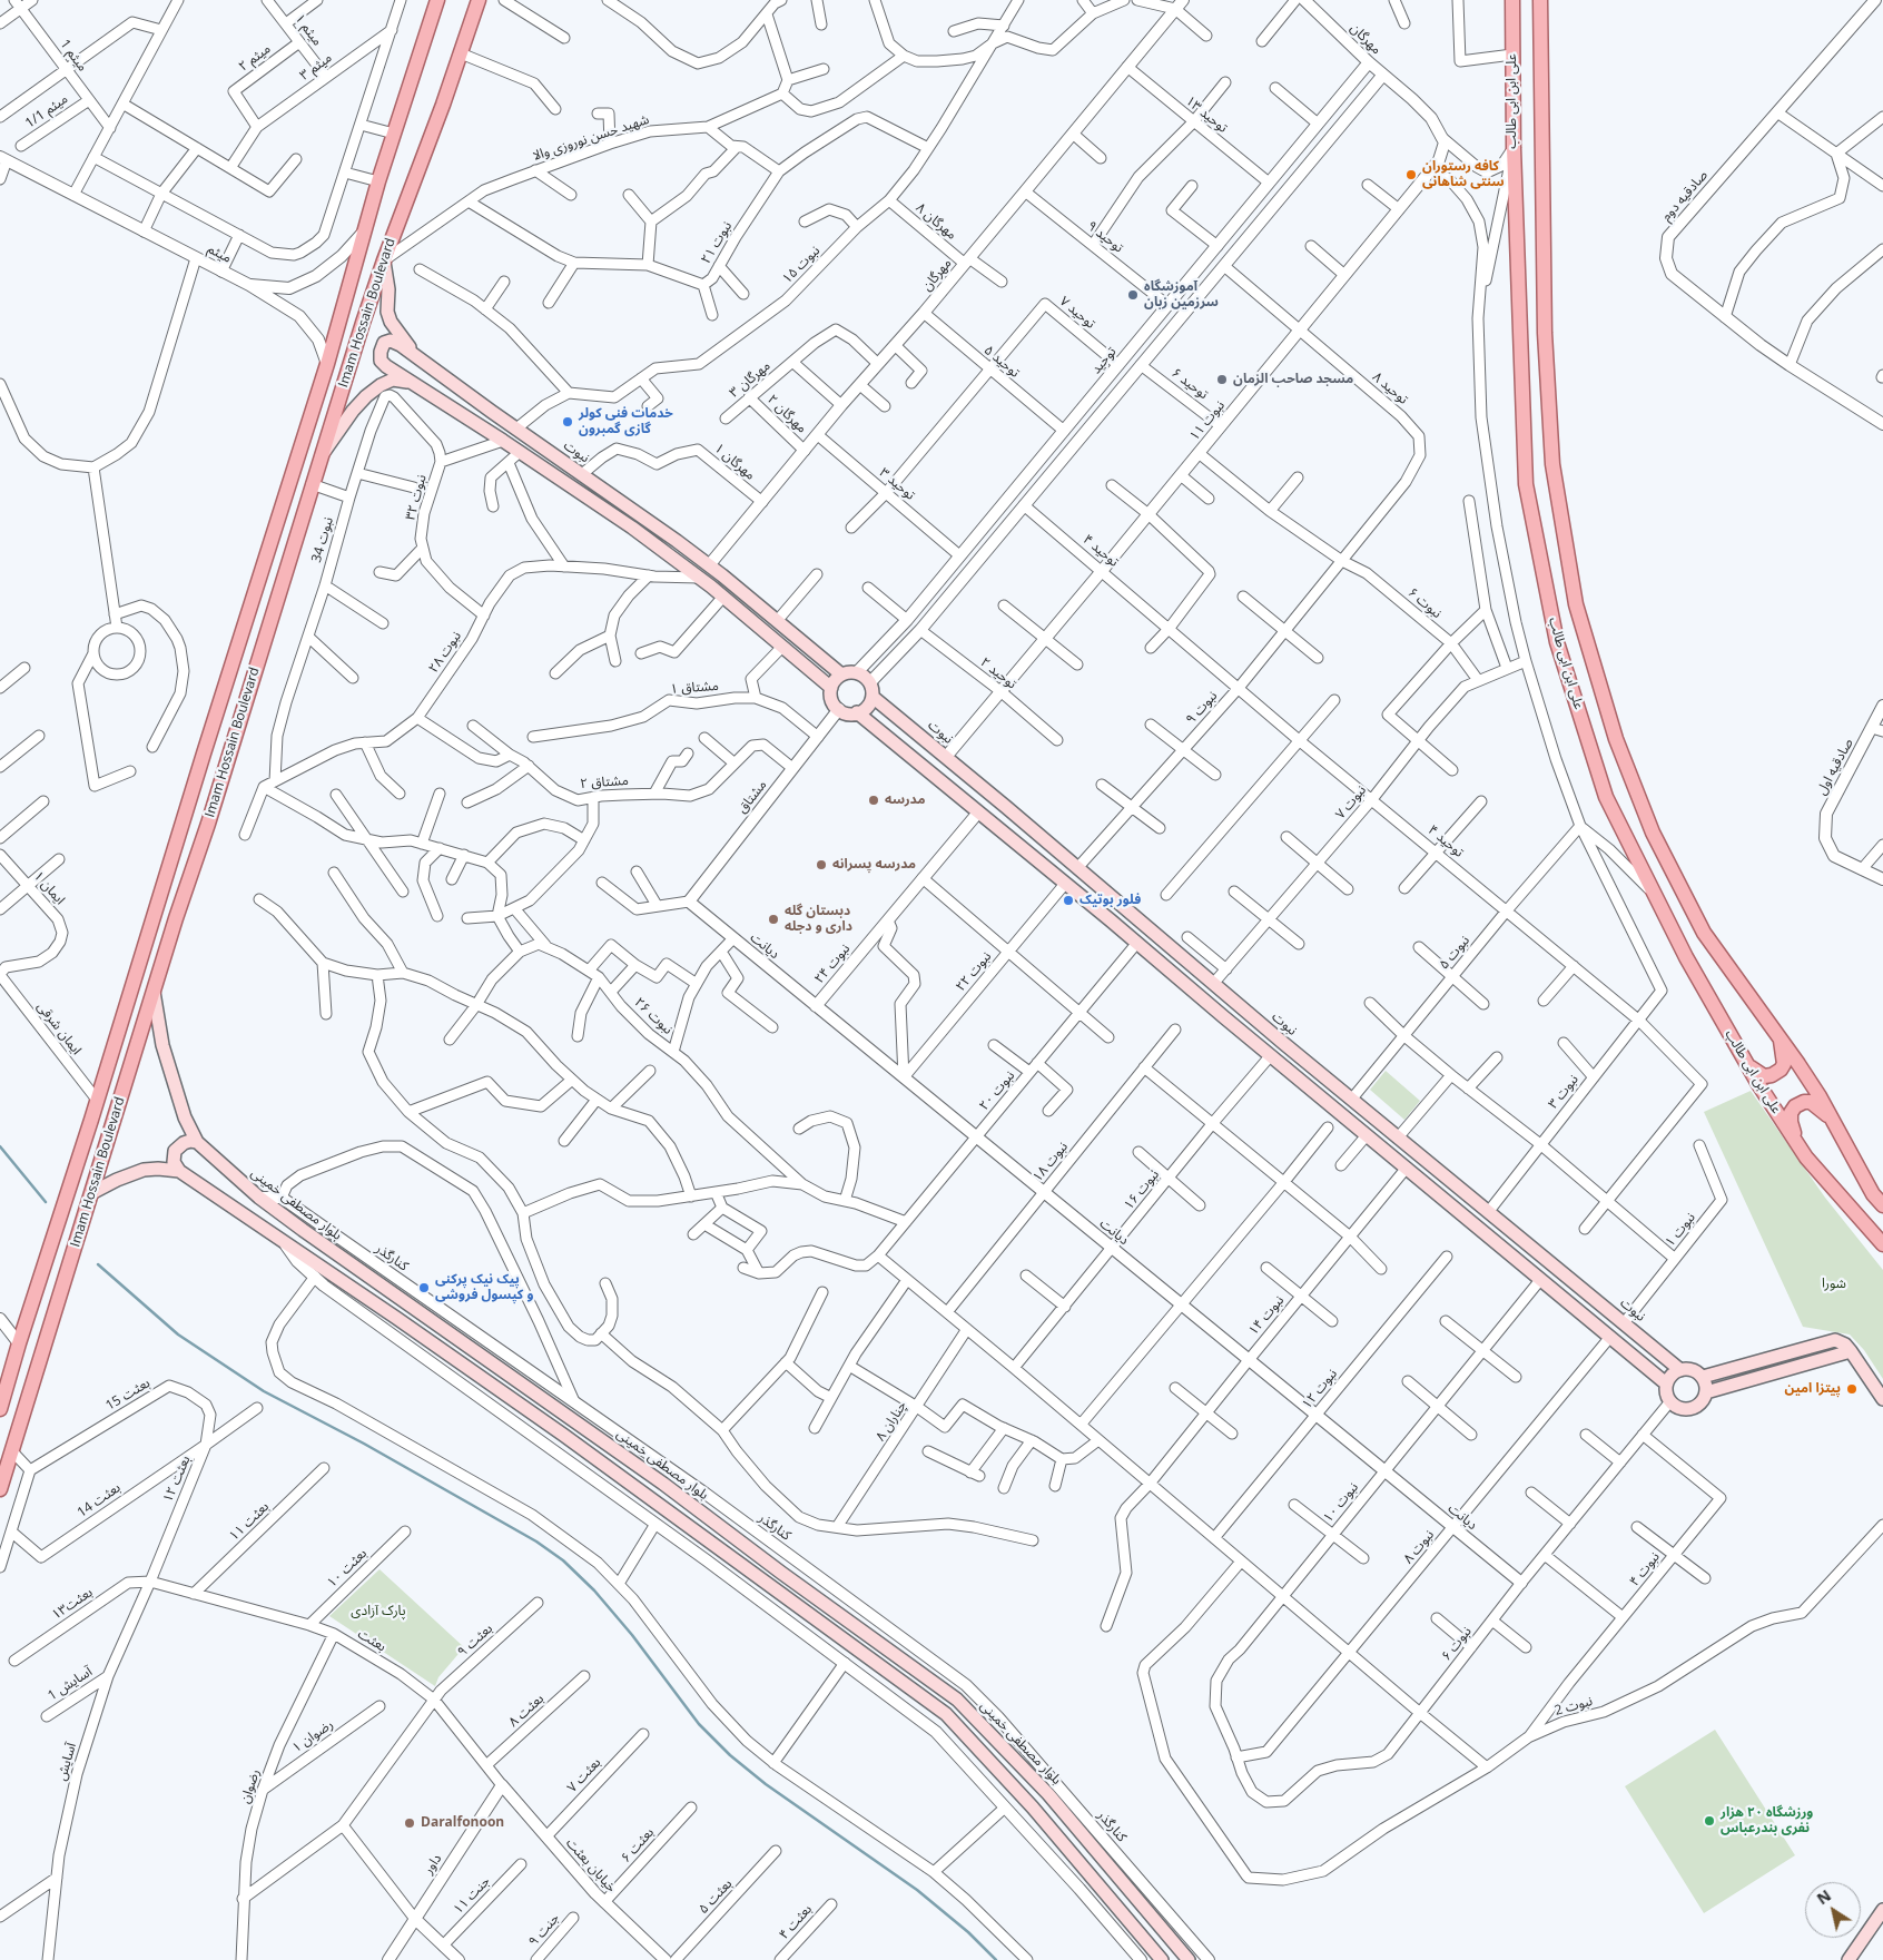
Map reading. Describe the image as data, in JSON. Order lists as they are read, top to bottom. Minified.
{"streets":{"main road":["علی ابن ابی طالب","Imam Hossain Boulevard","نبوت","بلوار مصطفی خمینی"],"street":["میثم ۱","مهرگان","میثم 1","میثم ۲","میثم ۳","میثم 1/1","توحید ۱۳","شهید حسن نوروزی والا","صادقیه دوم","مهرگان ۸","توحید ۹","نبوت ۲۱","میثم","نبوت ۱۵","توحید ۷","توحید","توحید ۵","مهرگان ۳","توحید ۶","توحید ۸","مهرگان ۲","نبوت ۱۱","مهرگان ۱","توحید ۳","نبوت ۳۲","نبوت 34","توحید ۴","نبوت ۶","نبوت ۲۸","توحید ۲","مشتاق ۱","نبوت ۹","صادقیه اول","مشتاق ۲","مشتاق","نبوت ۷","ایمان ۱","دیانت","نبوت ۵","نبوت ۲۴","نبوت ۲۲","نبوت ۲۶","ایمان شرقی","نبوت ۲۰","نبوت ۳","نبوت ۱۸","نبوت ۱۶","نبوت ۱","کنارگذر","نبوت ۱۴","نبوت ۱۲","بعثت 15","چناران ۸","بعثت ۱۲","بعثت 14","نبوت ۱۰","بعثت ۱۱","نبوت ۸","بعثت ۱۰","نبوت ۴","بعثت۱۳","بعثت","بعثت ۹","آسایش 1","نبوت 2","بعثت ۸","رضوان ۱","آسایش","بعثت ۷","رضوان","بعثت ۶","داور","خیابان بعثت","جنت ۱۱","بعثت ۵","بعثت ۴","جنت ۹"]},"crossings":[["میثم ۱","میثم ۲"],["میثم ۱","میثم ۳"],["مهرگان","توحید ۱۳"],["مهرگان","مهرگان ۸"],["مهرگان","توحید ۹"],["مهرگان","توحید"],["مهرگان","توحید ۵"],["مهرگان","مهرگان ۳"],["مهرگان","مهرگان ۲"],["مهرگان","نبوت"],["مهرگان","مهرگان ۱"],["مهرگان","توحید ۳"],["میثم 1","میثم 1/1"],["میثم ۲","میثم ۳"],["توحید ۱۳","توحید"],["شهید حسن نوروزی والا","نبوت ۲۱"],["شهید حسن نوروزی والا","Imam Hossain Boulevard"],["مهرگان ۸","نبوت ۱۵"],["توحید ۹","توحید"],["نبوت ۲۱","نبوت ۱۵"],["میثم","Imam Hossain Boulevard"],["Imam Hossain Boulevard","ایمان شرقی"],["Imam Hossain Boulevard","بلوار مصطفی خمینی"],["توحید ۷","توحید"],["توحید ۷","توحید ۵"],["توحید","توحید ۵"],["توحید","نبوت"],["توحید","توحید ۳"],["توحید","مشتاق"],["مهرگان ۳","مهرگان ۲"],["توحید ۶","نبوت ۱۱"],["توحید ۸","نبوت ۱۱"],["توحید ۸","نبوت ۶"],["توحید ۸","نبوت ۹"],["نبوت ۱۱","نبوت"],["نبوت ۱۱","توحید ۴"],["نبوت ۱۱","نبوت ۶"],["نبوت ۱۱","توحید ۲"],["نبوت","مهرگان ۱"],["نبوت","نبوت ۶"],["نبوت","نبوت ۹"],["نبوت","مشتاق"],["نبوت","نبوت ۷"],["نبوت","نبوت ۵"],["نبوت","نبوت ۳"],["نبوت","نبوت ۱"],["نبوت ۳۲","نبوت 34"],["نبوت ۳۲","نبوت ۲۸"],["نبوت 34","نبوت ۲۸"],["توحید ۴","نبوت ۹"],["توحید ۴","نبوت ۷"],["توحید ۴","نبوت ۵"],["توحید ۴","نبوت ۳"],["نبوت ۶","نبوت ۹"],["نبوت ۶","نبوت ۷"],["نبوت ۶","دیانت"],["نبوت ۶","نبوت ۱۰"],["نبوت ۶","نبوت ۸"],["نبوت ۶","نبوت ۴"],["مشتاق ۱","مشتاق"],["مشتاق ۲","مشتاق"],["مشتاق","دیانت"],["ایمان ۱","ایمان شرقی"],["دیانت","نبوت ۲۴"],["دیانت","نبوت ۲۲"],["دیانت","نبوت ۲۰"],["دیانت","نبوت ۱۸"],["دیانت","نبوت ۱۶"],["دیانت","نبوت ۱۴"],["دیانت","نبوت ۱۲"],["دیانت","نبوت ۱۰"],["دیانت","نبوت ۸"],["نبوت ۵","نبوت ۳"],["بعثت 15","بعثت ۱۲"],["بعثت 15","بعثت 14"],["بعثت ۱۲","بعثت 14"],["بعثت ۱۲","بعثت۱۳"],["بعثت ۱۲","بعثت"],["بعثت ۱۲","آسایش"],["نبوت ۱۰","نبوت ۸"],["بعثت ۱۱","بعثت"],["بعثت ۱۰","بعثت"],["نبوت ۴","نبوت 2"],["بعثت۱۳","بعثت"],["بعثت۱۳","آسایش"],["بعثت","بعثت ۹"],["بعثت","بعثت ۸"],["بعثت","آسایش"],["بعثت","رضوان"],["بعثت","داور"],["بعثت","خیابان بعثت"],["بعثت ۹","رضوان"],["آسایش 1","آسایش"],["رضوان ۱","رضوان"],["بعثت ۷","خیابان بعثت"],["بعثت ۶","خیابان بعثت"],["داور","خیابان بعثت"]],"parks":["شورا","پارک آزادی"],"places":["کافه رستوران سنتی شاهانی","آموزشگاه سرزمین زبان","مسجد صاحب الزمان","خدمات فنی کولر گازی گمبرون","مدرسه","مدرسه پسرانه","فلور بوتیک","دبستان گله داری و دجله","پیک نیک پرکنی و کپسول فروشی","پیتزا امین","ورزشگاه ۲۰ هزار نفری بندرعباس","Daralfonoon"],"north":"top left"}
